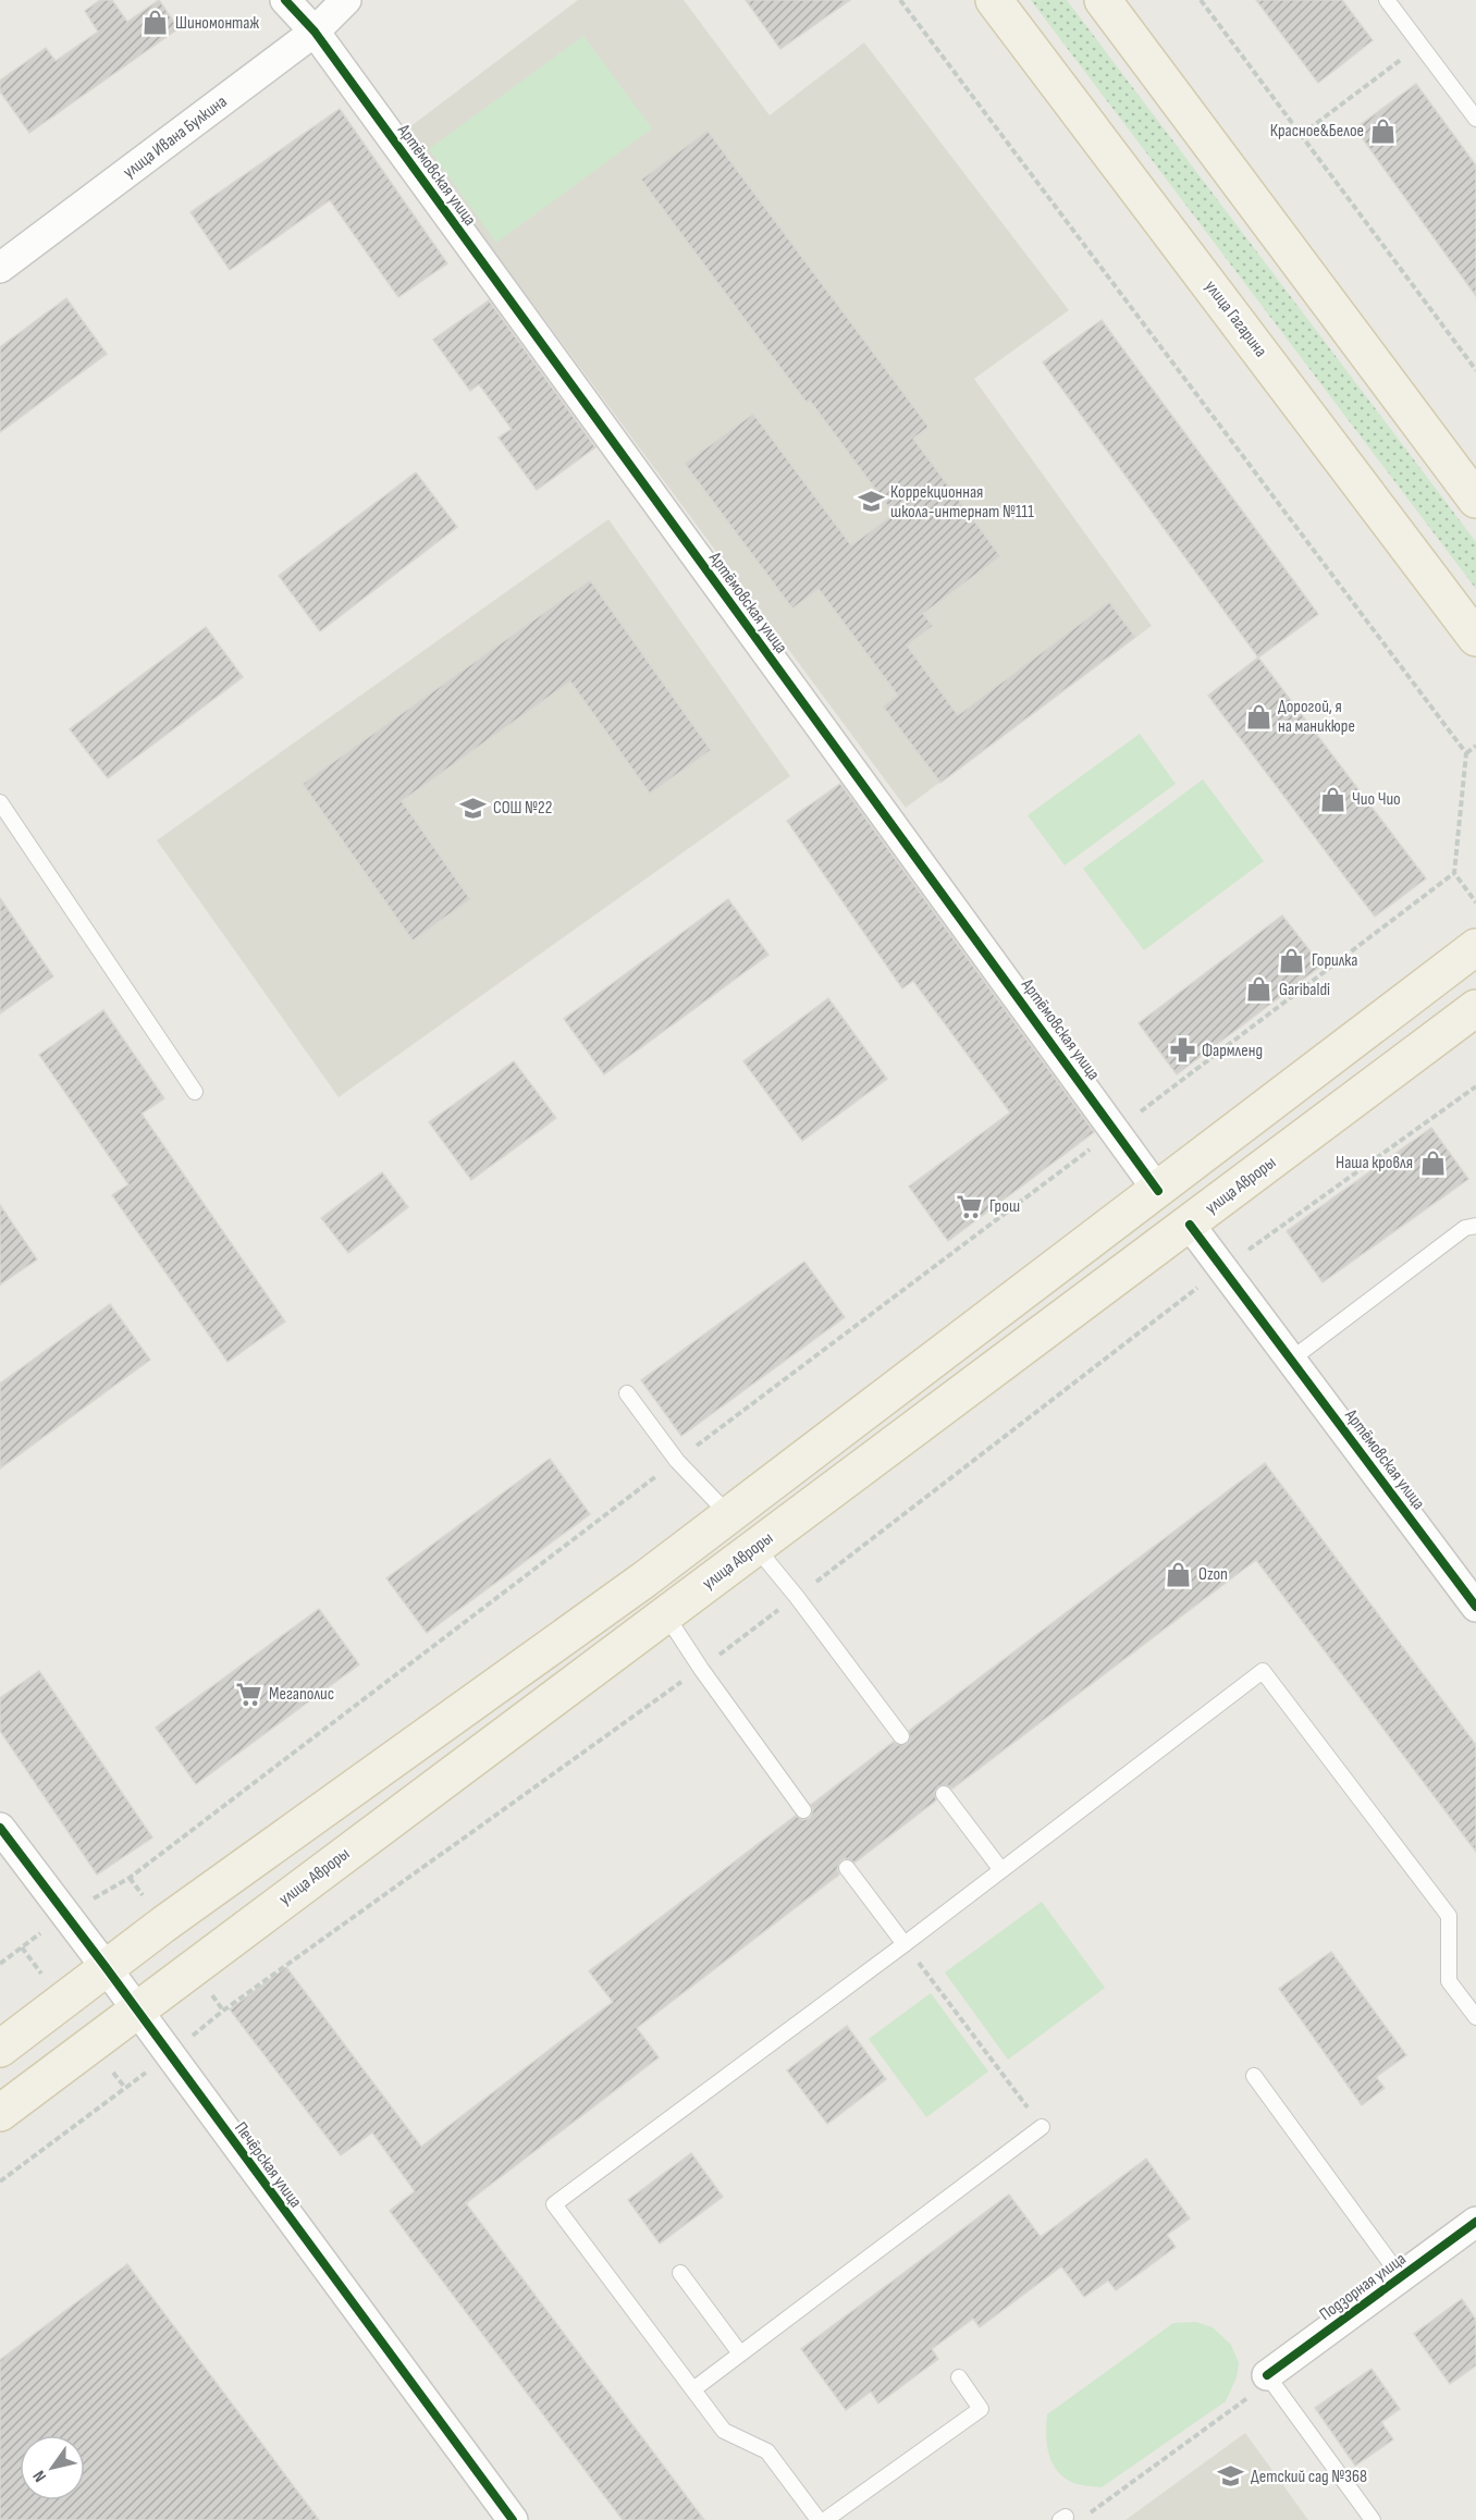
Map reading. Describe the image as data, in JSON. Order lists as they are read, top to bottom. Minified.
{"streets":{"main road":["улица Гагарина","улица Авроры"],"street":["улица Ивана Булкина","Артёмовская улица","Печёрская улица","Подзорная улица"]},"crossings":[["улица Ивана Булкина","Артёмовская улица"],["Артёмовская улица","улица Авроры"],["улица Авроры","Печёрская улица"]],"places":{"shop":["Шиномонтаж","Красное&Белое","Дорогой, я на маникюре","Чио Чио","Горилка","Garibaldi","Наша кровля","Ozon"],"school or university":["Коррекционная школа-интернат №111","СОШ №22","Детский сад №368"],"pharmacy":["Фармленд"],"supermarket":["Грош","Мегаполис"]},"north":"bottom left"}
